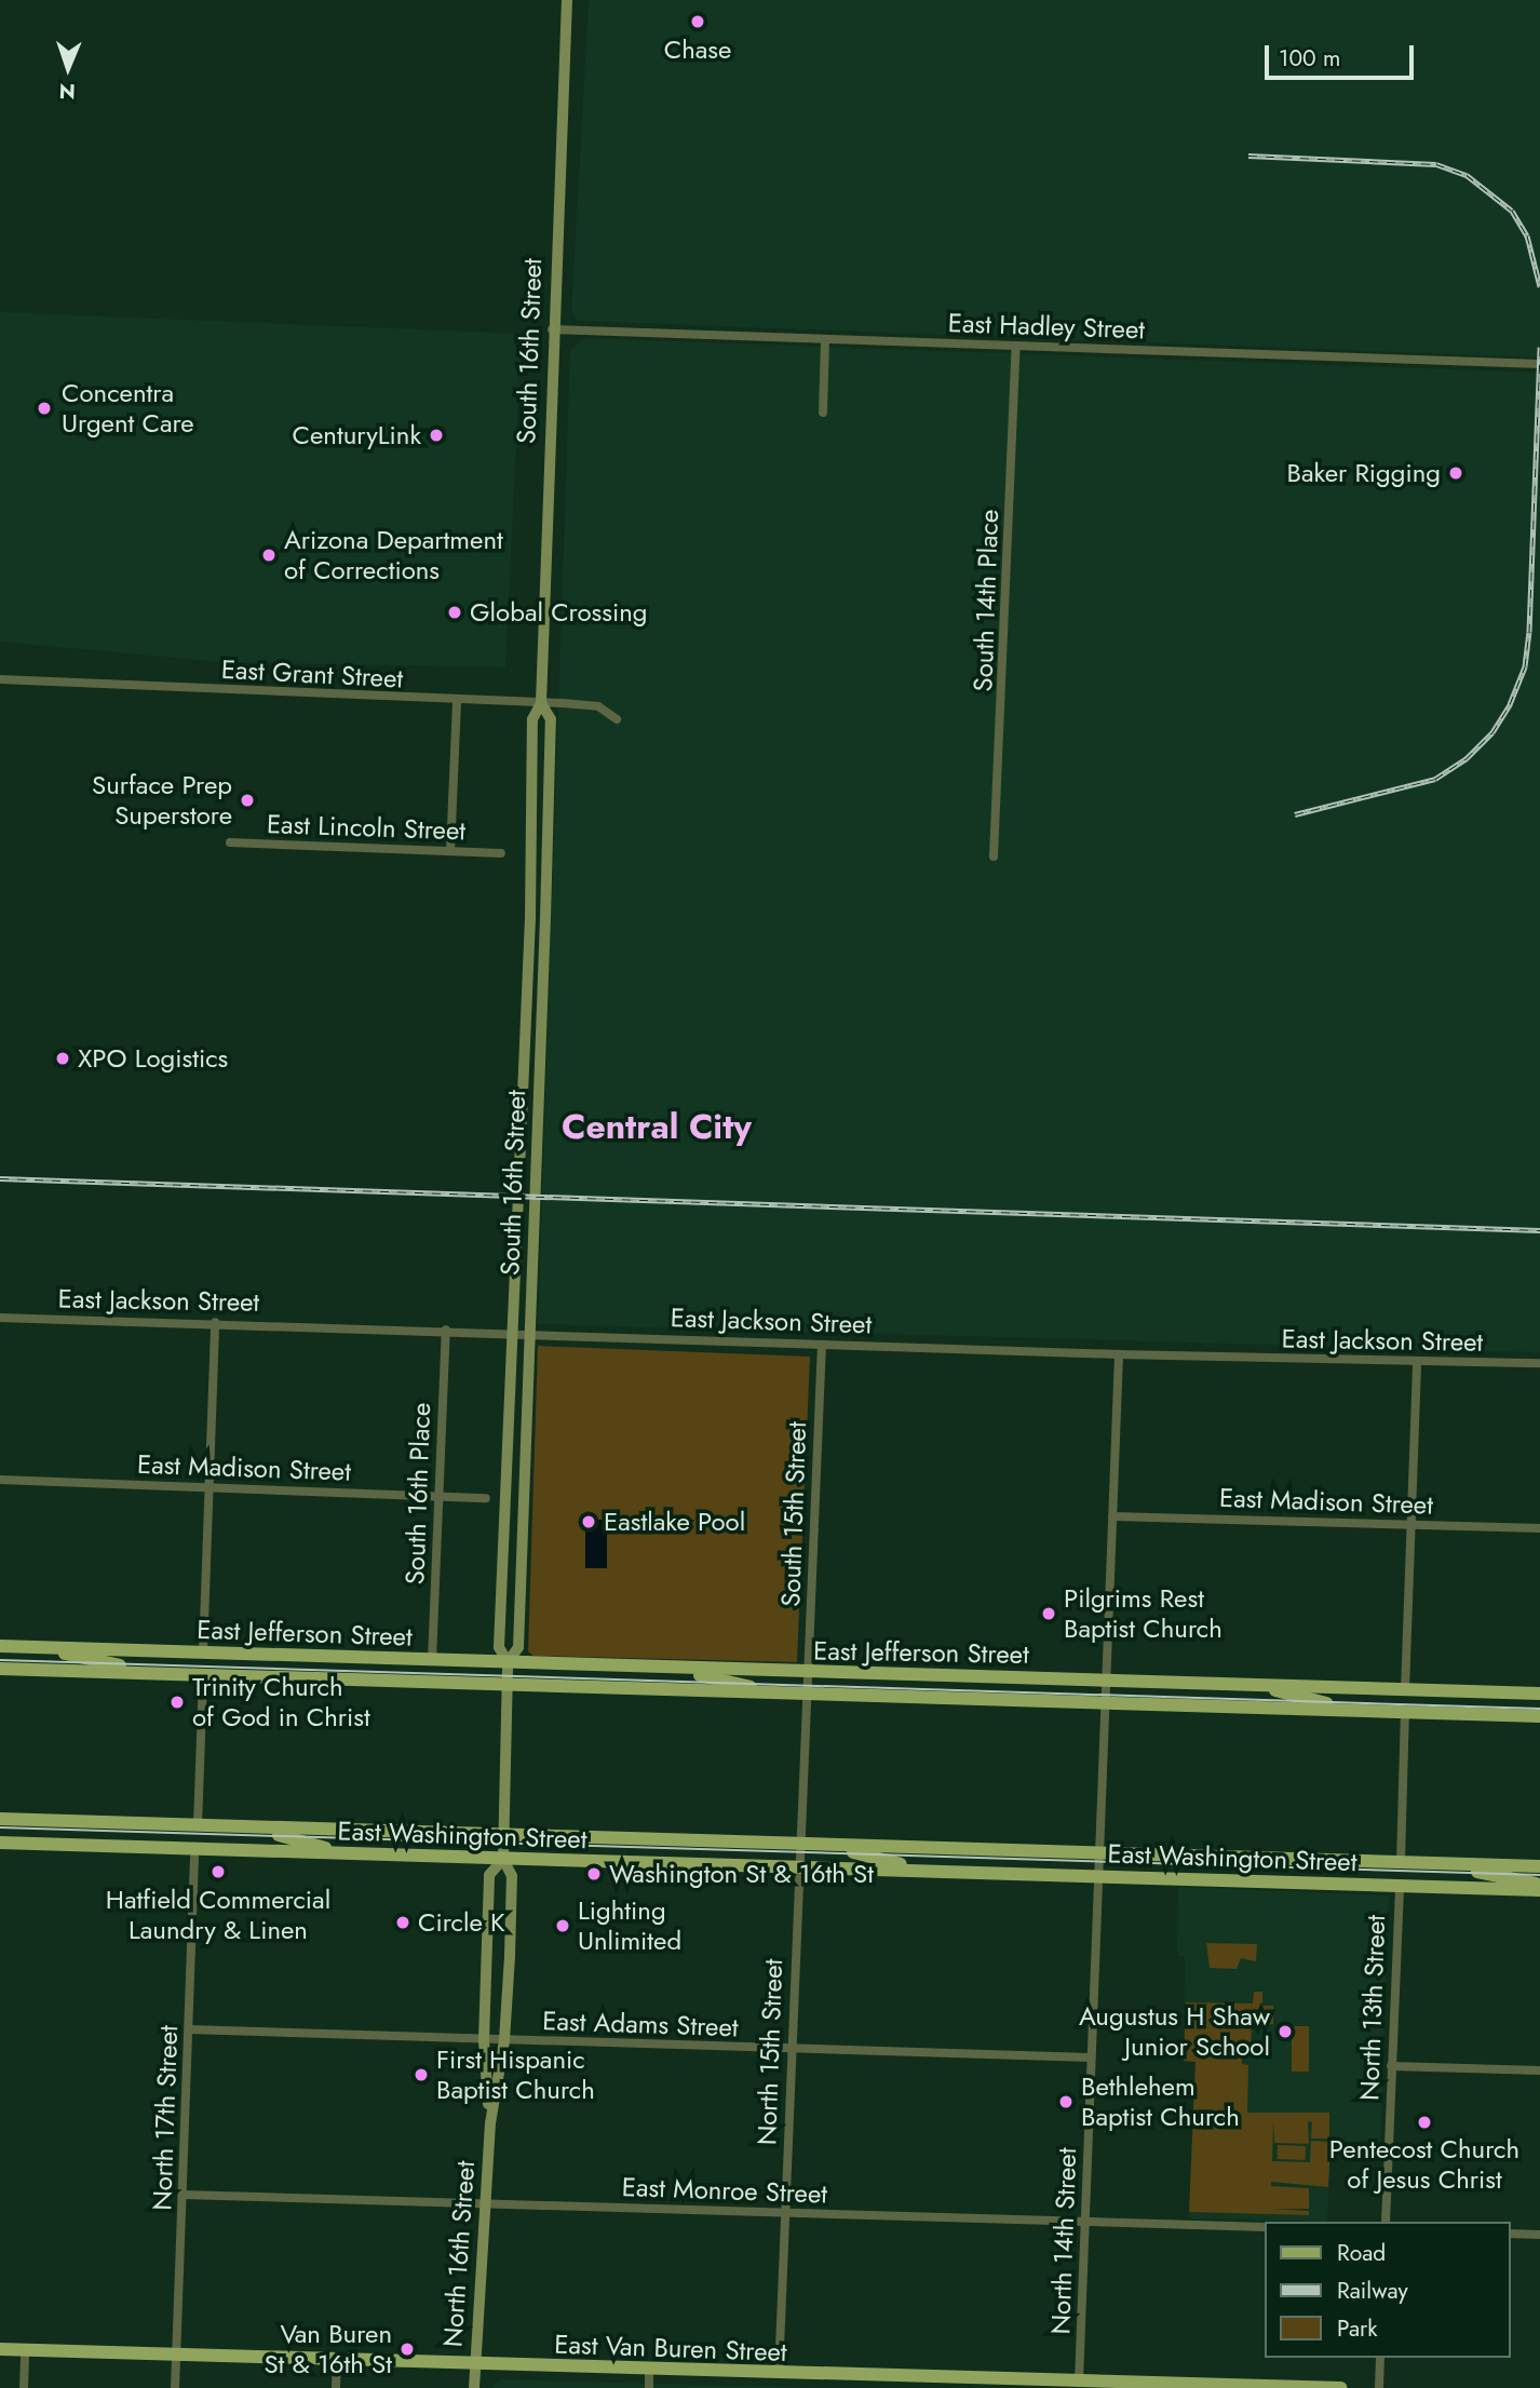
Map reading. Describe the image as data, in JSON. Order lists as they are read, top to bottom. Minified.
{"streets":{"main road":["South 16th Street","East Jefferson Street","East Washington Street","North 16th Street","East Van Buren Street"],"street":["East Hadley Street","South 14th Place","East Grant Street","East Lincoln Street","East Jackson Street","East Madison Street","South 16th Place","South 15th Street","North 13th Street","East Adams Street","North 15th Street","North 17th Street","East Monroe Street","North 14th Street"]},"crossings":[["East Hadley Street","South 16th Street"],["East Hadley Street","South 14th Place"],["South 16th Street","East Grant Street"],["South 16th Street","East Jefferson Street"],["South 16th Street","East Washington Street"],["South 16th Street","North 16th Street"],["East Jackson Street","South 16th Place"],["East Jackson Street","South 15th Street"],["East Jackson Street","North 14th Street"],["East Madison Street","South 16th Place"],["East Madison Street","North 14th Street"],["South 16th Place","East Jefferson Street"],["South 15th Street","East Jefferson Street"],["South 15th Street","East Washington Street"],["South 15th Street","North 15th Street"],["East Jefferson Street","North 14th Street"],["East Washington Street","North 13th Street"],["East Washington Street","North 15th Street"],["East Washington Street","North 17th Street"],["East Washington Street","North 14th Street"],["East Washington Street","North 16th Street"],["East Adams Street","North 15th Street"],["East Adams Street","North 17th Street"],["East Adams Street","North 14th Street"],["East Adams Street","North 16th Street"],["North 15th Street","East Monroe Street"],["North 15th Street","East Van Buren Street"],["North 17th Street","East Monroe Street"],["North 17th Street","East Van Buren Street"],["East Monroe Street","North 14th Street"],["East Monroe Street","North 16th Street"],["North 14th Street","East Van Buren Street"],["North 16th Street","East Van Buren Street"]],"districts":["Central City"],"places":["Chase","Concentra Urgent Care","CenturyLink","Baker Rigging","Arizona Department of Corrections","Global Crossing","Surface Prep Superstore","XPO Logistics","Eastlake Pool","Pilgrims Rest Baptist Church","Trinity Church of God in Christ","Hatfield Commercial Laundry & Linen","Washington St & 16th St","Circle K","Lighting Unlimited","Augustus H Shaw Junior School","First Hispanic Baptist Church","Bethlehem Baptist Church","Pentecost Church of Jesus Christ","Van Buren St & 16th St"],"legend":["Road","Railway","Park"],"scale_bar":"100 m","north":"bottom"}
